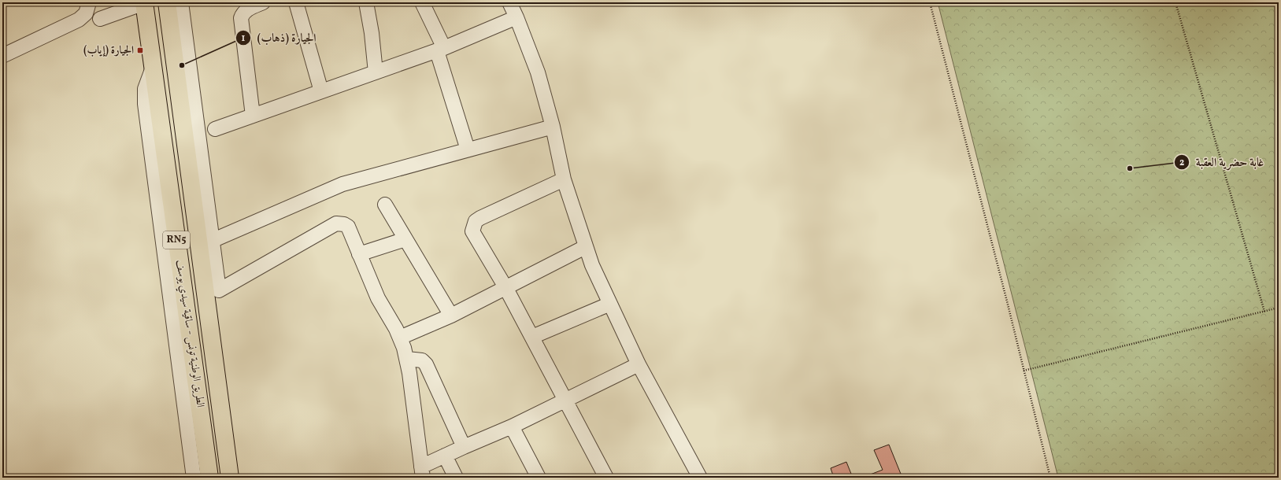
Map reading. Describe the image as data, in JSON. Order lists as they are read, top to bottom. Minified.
{"streets":{"highway":["RN5","الطريق الوطنية تونس - ساقية سيدي يوسف"]},"places":{"transit":["الجيارة (إياب)"],"other":["الجيارة (ذهاب)","غابة حضرية العقبة"]}}
